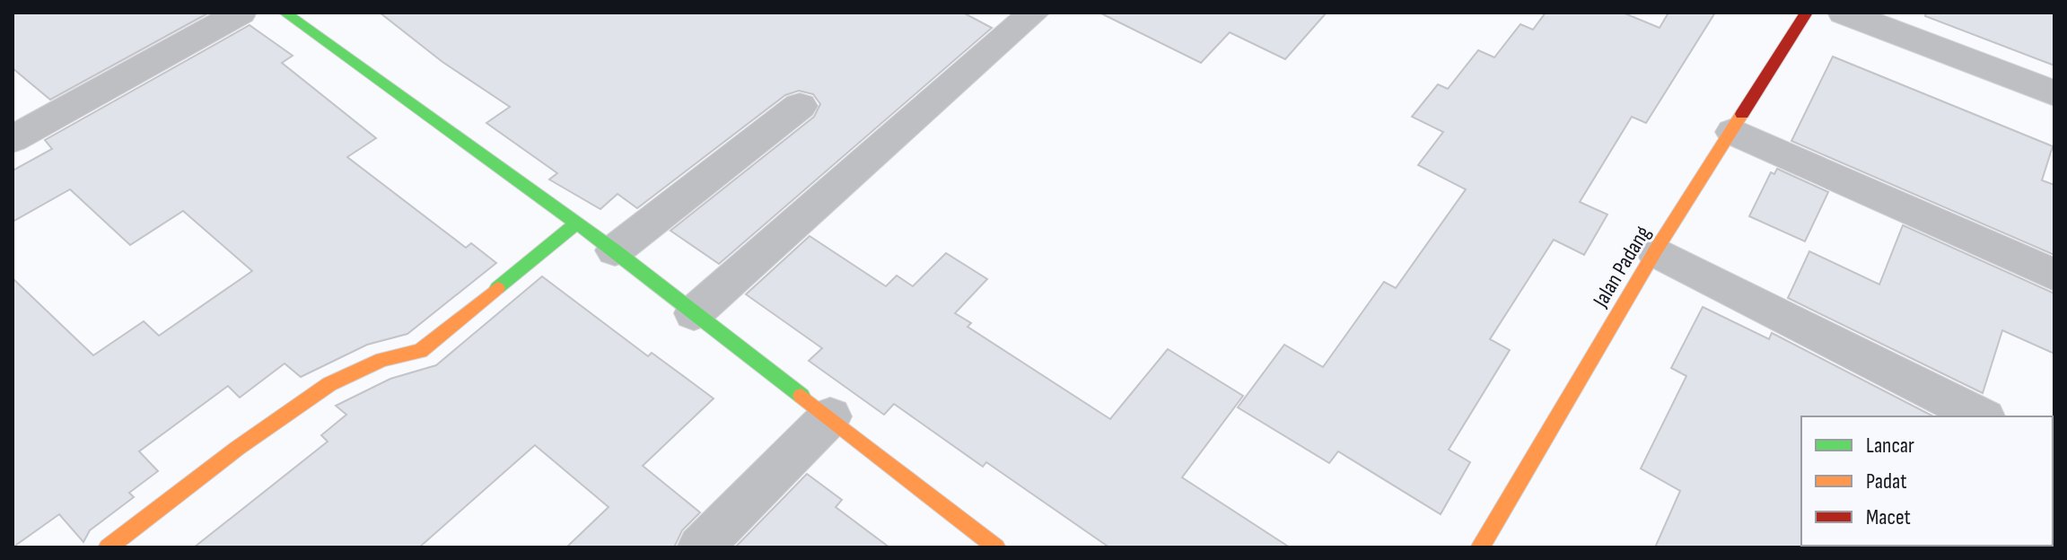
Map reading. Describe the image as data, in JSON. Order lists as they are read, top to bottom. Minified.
{"streets":{"street":["Jalan Padang"]},"legend":["Lancar","Padat","Macet"]}
